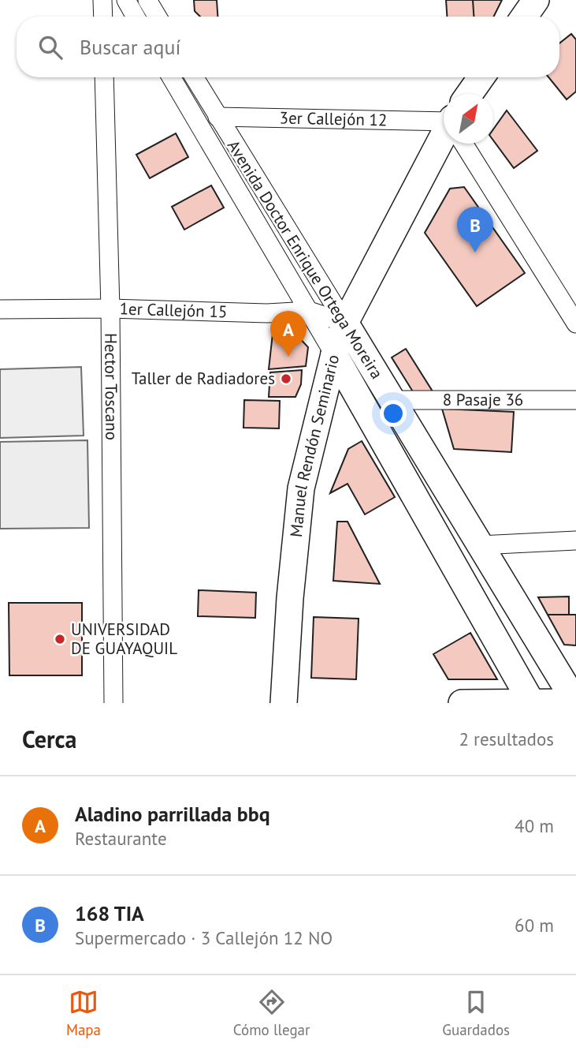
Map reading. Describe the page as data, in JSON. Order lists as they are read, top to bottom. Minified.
{"streets":{"main road":["Avenida Doctor Enrique Ortega Moreira","Manuel Rendón Seminario"],"street":["3er Callejón 12","1er Callejón 15","Hector Toscano","8 Pasaje 36"]},"crossings":[["3er Callejón 12","Avenida Doctor Enrique Ortega Moreira"],["Avenida Doctor Enrique Ortega Moreira","1er Callejón 15"],["Avenida Doctor Enrique Ortega Moreira","8 Pasaje 36"],["Avenida Doctor Enrique Ortega Moreira","Manuel Rendón Seminario"],["1er Callejón 15","Hector Toscano"],["1er Callejón 15","Manuel Rendón Seminario"]],"places":["Taller de Radiadores","UNIVERSIDAD DE GUAYAQUIL"],"north":"top right","page":{"search":"Buscar aquí","pins":["B","A"],"heading":["Cerca","2 resultados"],"list":[{"mark":"A","name":"Aladino parrillada bbq","note":"Restaurante","value":"40 m"},{"mark":"B","name":"168 TIA","note":"Supermercado · 3 Callejón 12 NO","value":"60 m"}],"nav":["Mapa","Cómo llegar","Guardados"]}}
